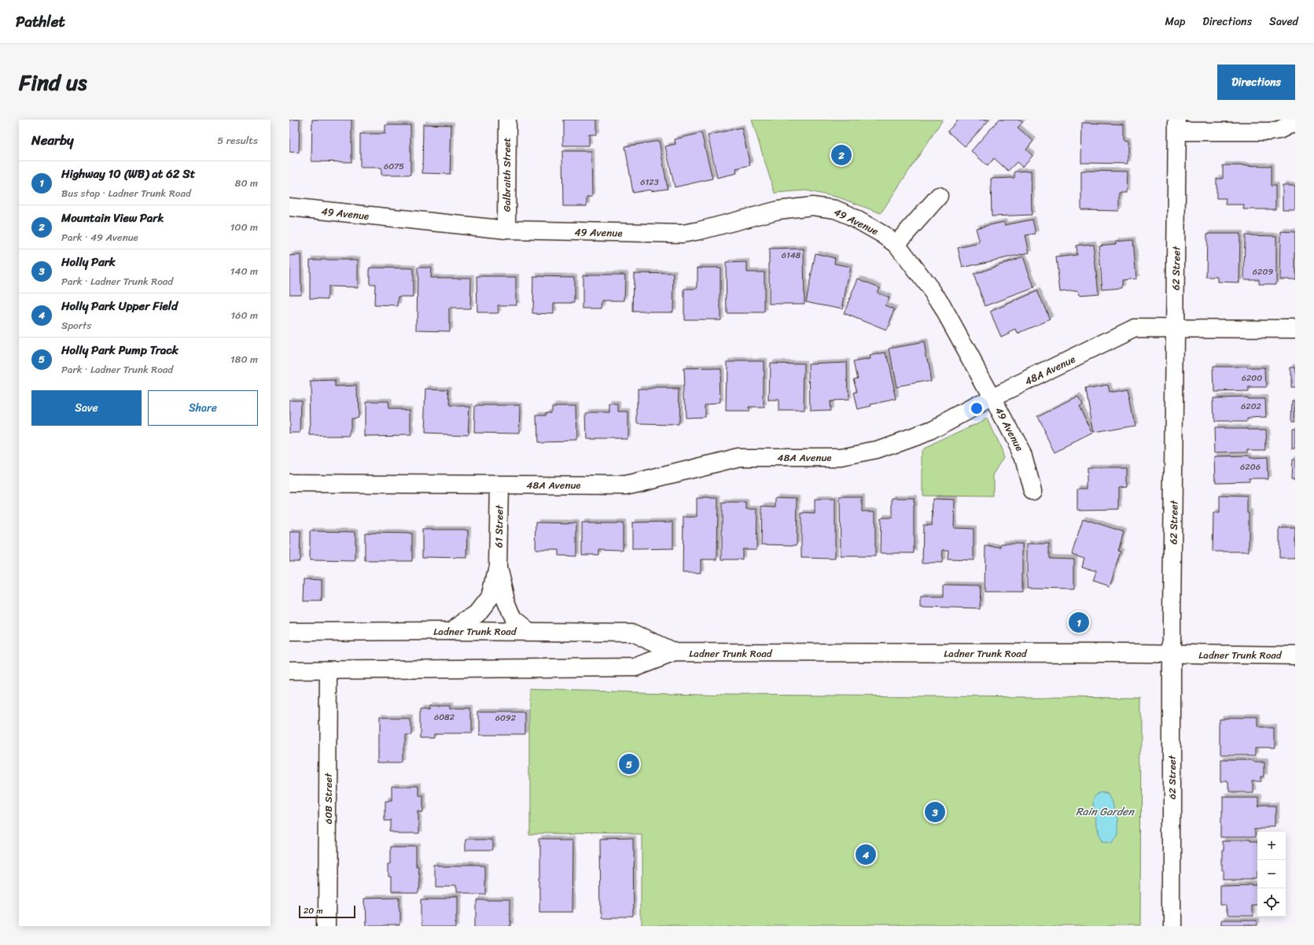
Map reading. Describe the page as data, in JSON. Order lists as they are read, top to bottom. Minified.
{"streets":{"street":["Galbraith Street","49 Avenue","62 Street","48A Avenue","61 Street","Ladner Trunk Road","60B Street"]},"crossings":[["Galbraith Street","49 Avenue"],["49 Avenue","48A Avenue"],["62 Street","48A Avenue"],["62 Street","Ladner Trunk Road"],["48A Avenue","61 Street"],["61 Street","Ladner Trunk Road"],["Ladner Trunk Road","60B Street"]],"water":["Rain Garden"],"house_numbers":["6075","6123","6148","6209","6200","6202","6206","6082","6092"],"scale_bar":"20 m","page":{"header":"Pathlet","nav":["Map","Directions","Saved"],"title":"Find us","buttons":["Directions",["Save","Share"]],"heading":["Nearby","5 results"],"pins":["2","1","5","3","4"],"list":[{"mark":"1","name":"Highway 10 (WB) at 62 St","note":"Bus stop · Ladner Trunk Road","value":"80 m"},{"mark":"2","name":"Mountain View Park","note":"Park · 49 Avenue","value":"100 m"},{"mark":"3","name":"Holly Park","note":"Park · Ladner Trunk Road","value":"140 m"},{"mark":"4","name":"Holly Park Upper Field","note":"Sports","value":"160 m"},{"mark":"5","name":"Holly Park Pump Track","note":"Park · Ladner Trunk Road","value":"180 m"}],"map_buttons":["+","−"],"scale":"20 m"}}
